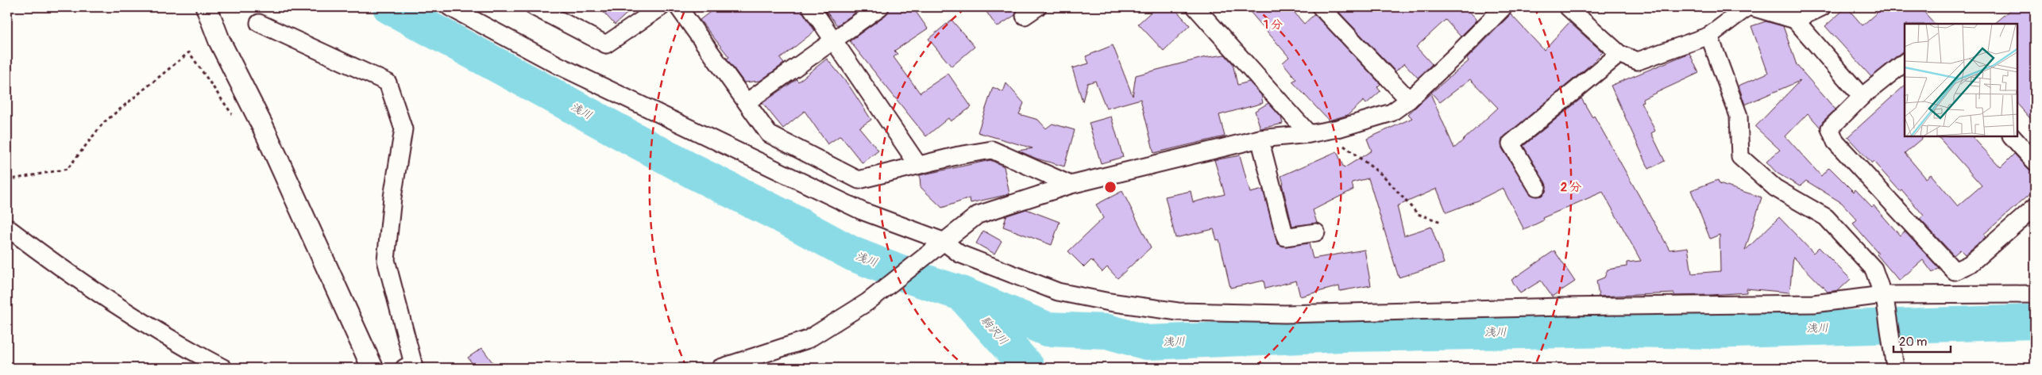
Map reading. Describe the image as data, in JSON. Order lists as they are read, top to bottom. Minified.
{"water":["浅川","駒沢川"],"scale_bar":"20 m","rings":["1 分","2 分"]}
